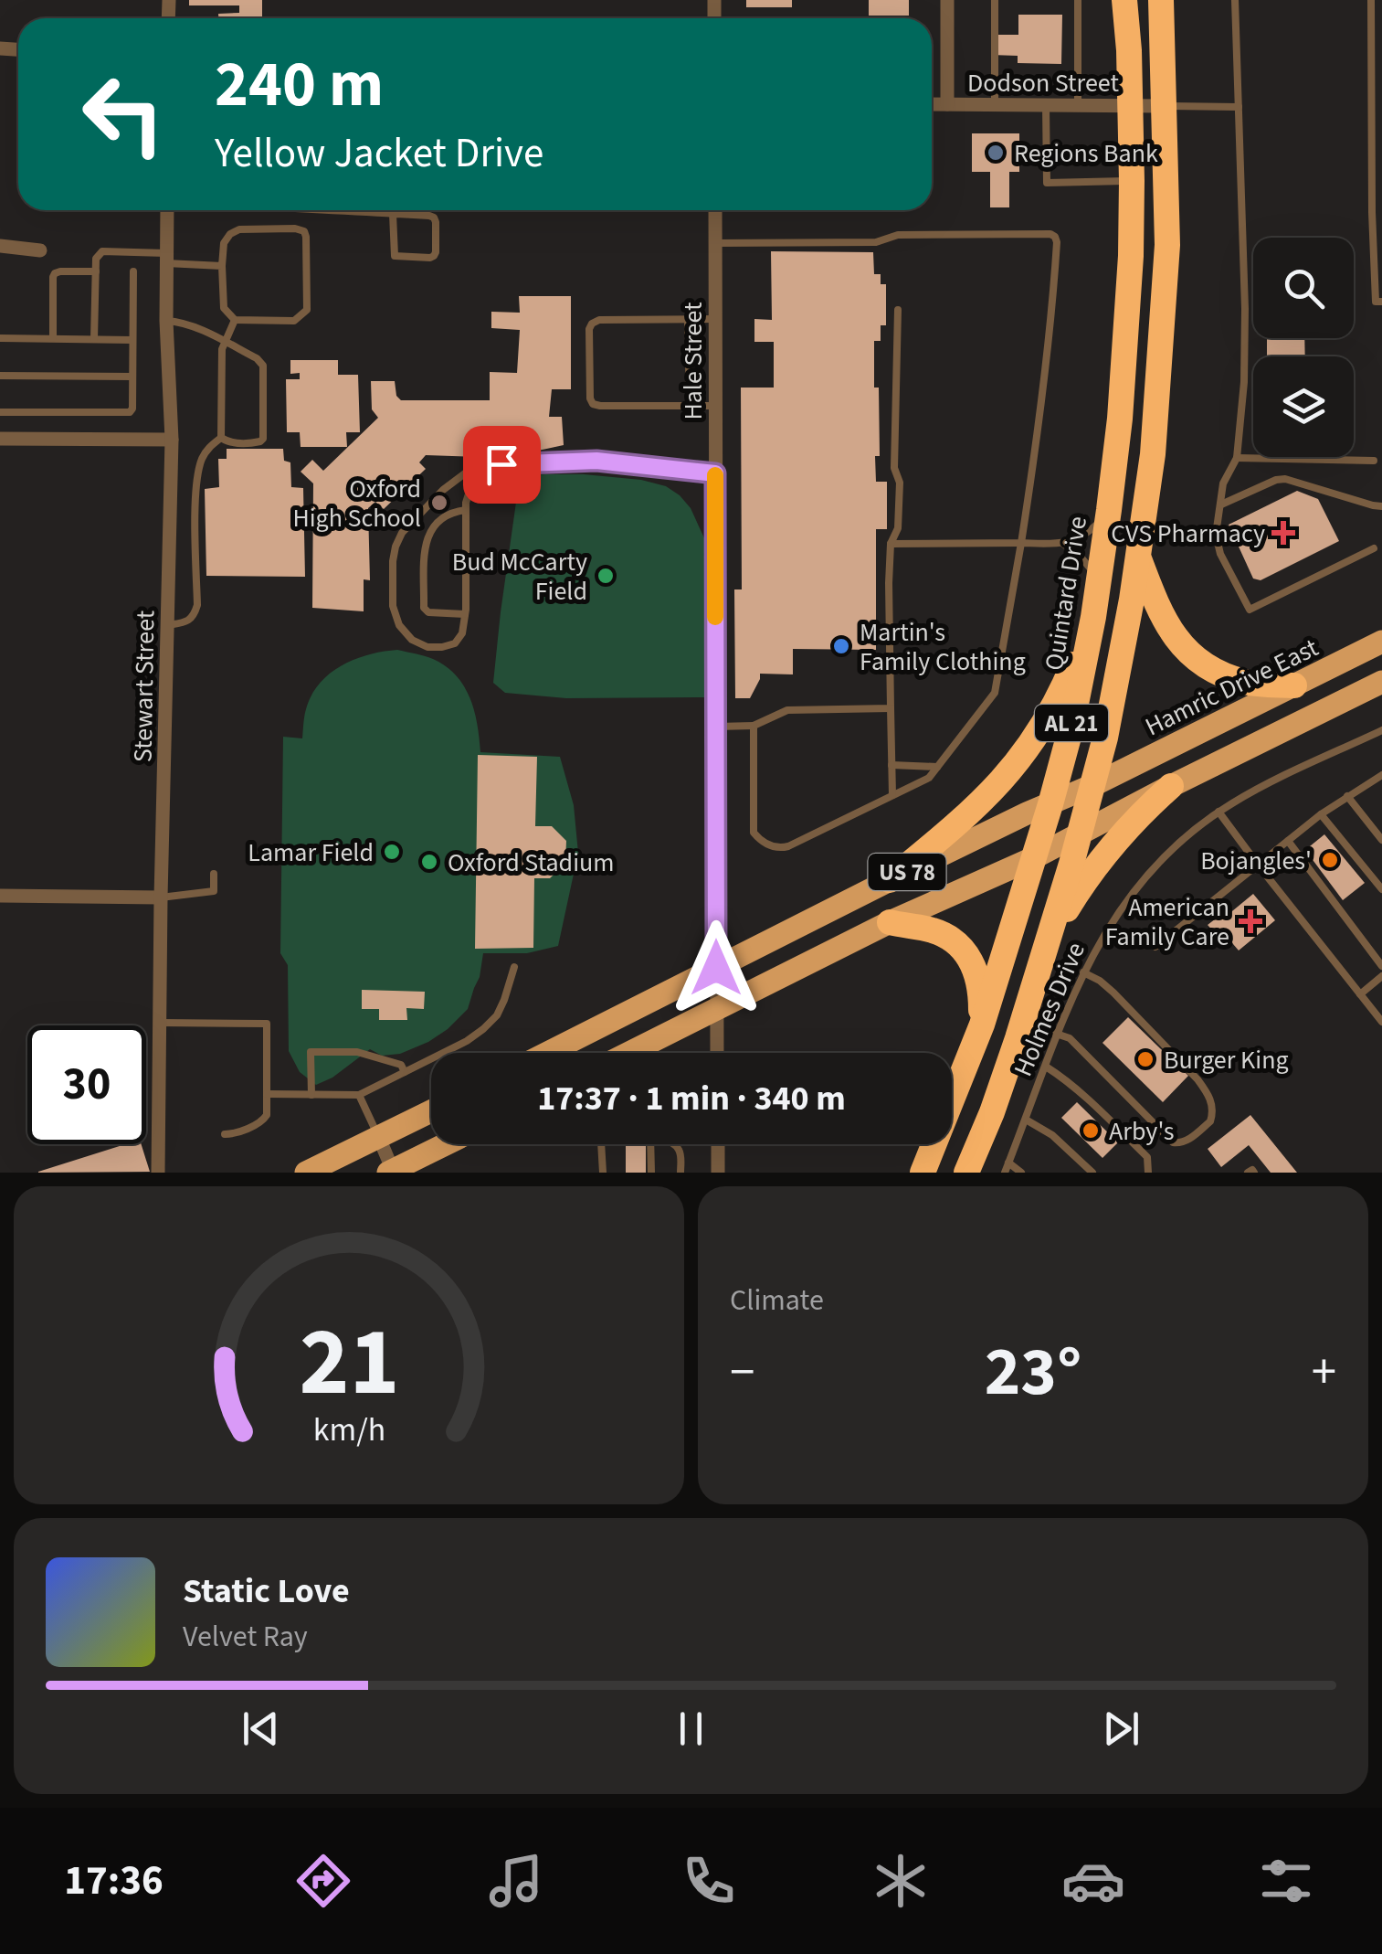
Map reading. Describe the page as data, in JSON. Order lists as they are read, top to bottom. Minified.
{"streets":{"highway":["Quintard Drive","AL 21"],"main road":["Hamric Drive East","US 78"],"street":["Dodson Street","Hale Street","Stewart Street"],"lane":["Holmes Drive"]},"crossings":[["Dodson Street","Quintard Drive"],["Dodson Street","AL 21"],["Hale Street","Hamric Drive East"],["Hale Street","US 78"],["Quintard Drive","Hamric Drive East"],["Quintard Drive","US 78"],["Hamric Drive East","AL 21"],["AL 21","US 78"]],"places":{"other":["Regions Bank","Oxford High School","Bud McCarty Field","Martin's Family Clothing","Lamar Field","Bojangles'","Oxford Stadium","Burger King","Arby's"],"health":["CVS Pharmacy","American Family Care"]},"page":{"turn":["240 m","Yellow Jacket Drive"],"limit":"30","trip":"17:37 · 1 min · 340 m","tile":"Climate","heat":["−","23°","+"],"song":["Static Love","Velvet Ray"],"tabs":"17:36","gauge":["21","km/h"]}}
